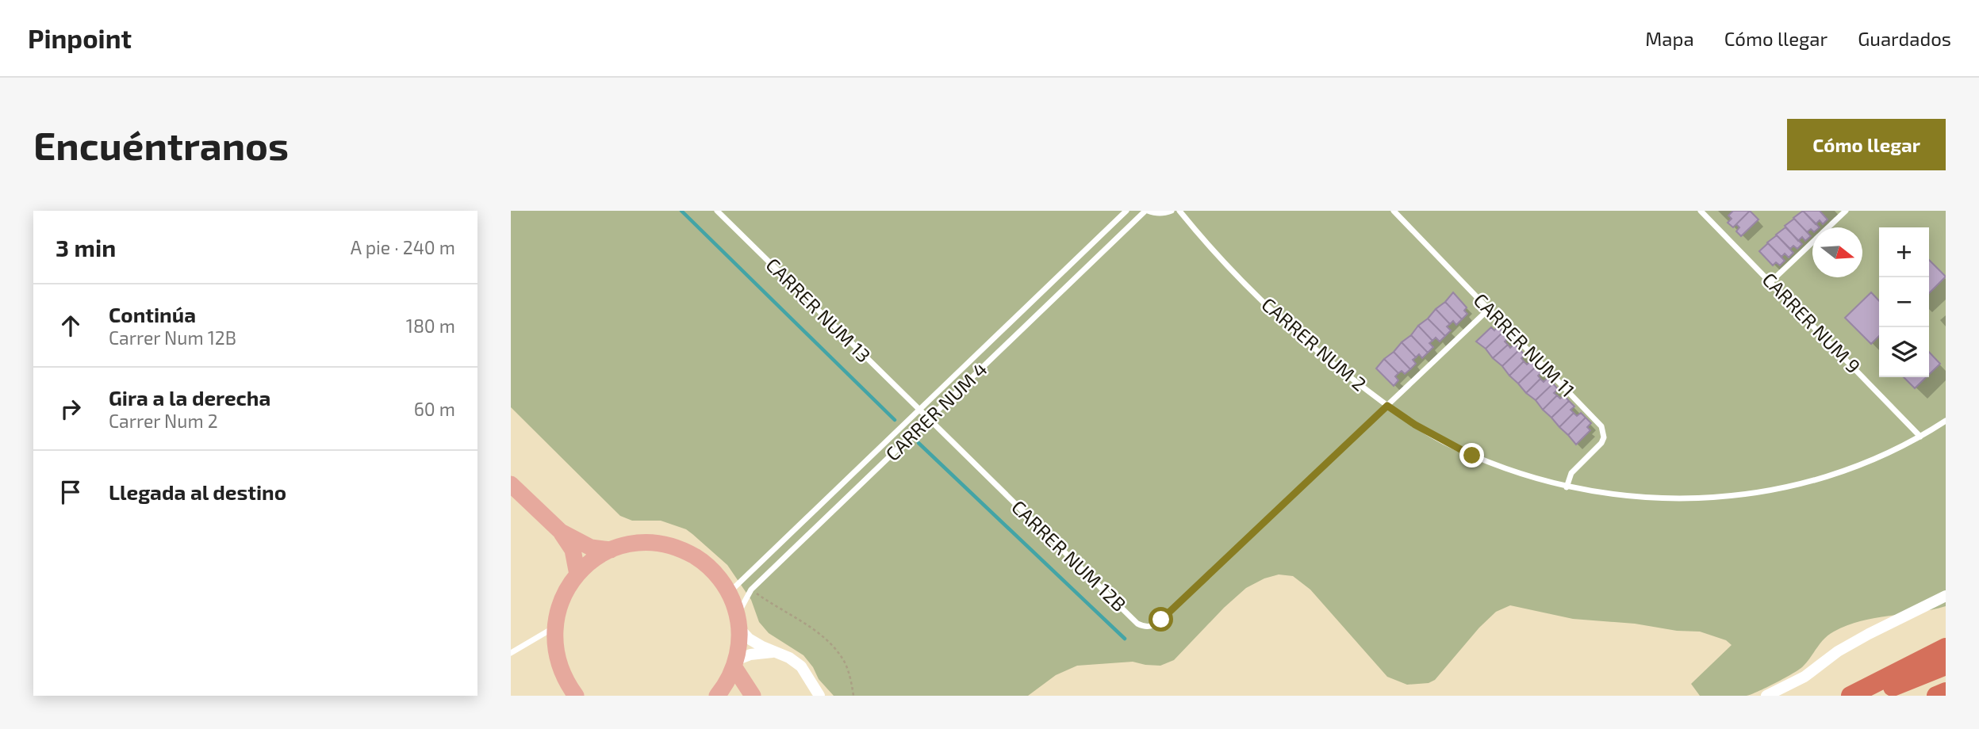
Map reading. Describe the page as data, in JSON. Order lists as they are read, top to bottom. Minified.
{"streets":{"lane":["CARRER NUM 13","CARRER NUM 9","CARRER NUM 2","CARRER NUM 11","CARRER NUM 4","CARRER NUM 12B"]},"crossings":[["CARRER NUM 13","CARRER NUM 4"],["CARRER NUM 13","CARRER NUM 12B"],["CARRER NUM 9","CARRER NUM 2"],["CARRER NUM 2","CARRER NUM 11"],["CARRER NUM 2","CARRER NUM 12B"],["CARRER NUM 11","CARRER NUM 12B"],["CARRER NUM 4","CARRER NUM 12B"]],"north":"right","page":{"header":"Pinpoint","nav":["Mapa","Cómo llegar","Guardados"],"buttons":"Cómo llegar","title":"Encuéntranos","heading":["3 min","A pie · 240 m"],"map_buttons":["+","−"],"list":[["Continúa","Carrer Num 12B","180 m"],["Gira a la derecha","Carrer Num 2","60 m"],"Llegada al destino"]}}
